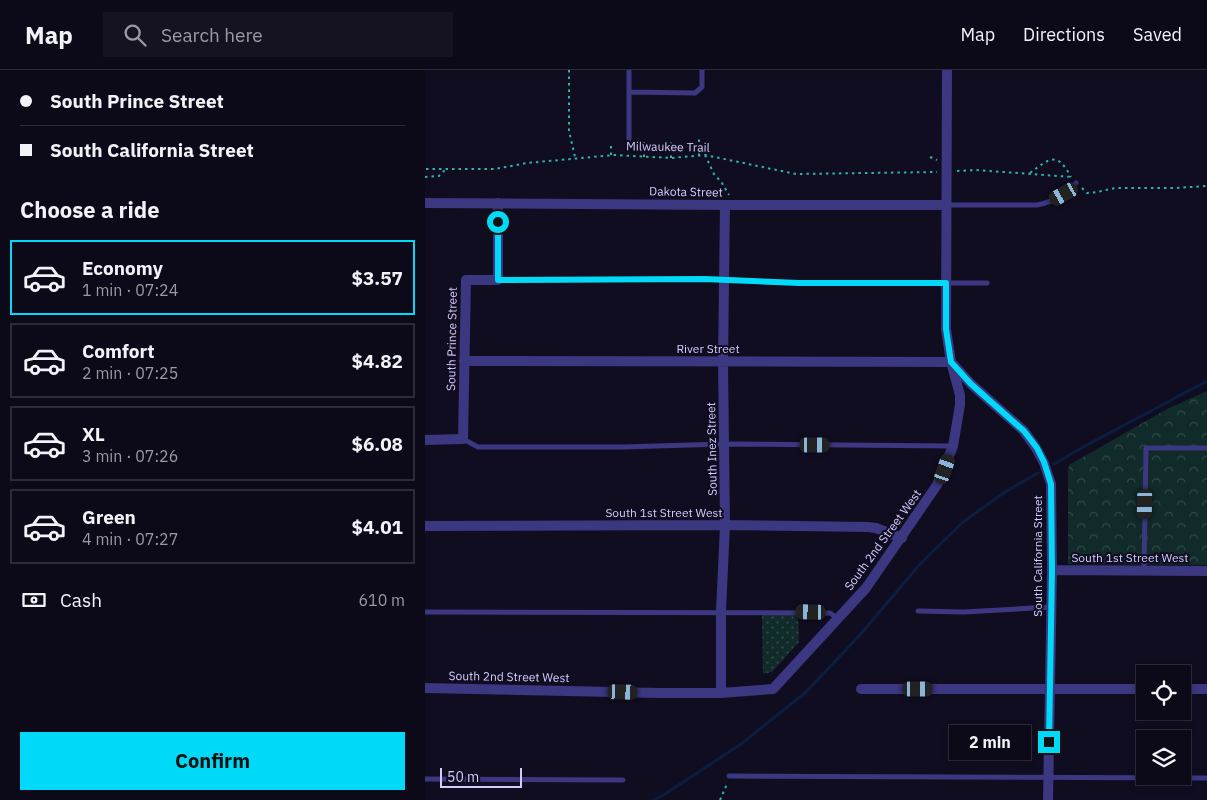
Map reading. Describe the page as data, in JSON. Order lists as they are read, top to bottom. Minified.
{"streets":{"street":["Dakota Street","South Prince Street","River Street","South Inez Street","South 1st Street West","South 2nd Street West","South California Street"],"path":["Milwaukee Trail"]},"crossings":[["Dakota Street","South Inez Street"],["South Prince Street","River Street"],["River Street","South Inez Street"],["River Street","South 2nd Street West"],["River Street","South California Street"],["South Inez Street","South 1st Street West"],["South Inez Street","South 2nd Street West"],["South 1st Street West","South 2nd Street West"],["South 1st Street West","South California Street"],["South 2nd Street West","South California Street"]],"scale_bar":"50 m","page":{"header":"Map","search":"Search here","nav":["Map","Directions","Saved"],"banner":["South Prince Street","South California Street"],"heading":"Choose a ride","list":[{"name":"Economy","note":"1 min · 07:24","value":"$3.57"},{"name":"Comfort","note":"2 min · 07:25","value":"$4.82"},{"name":"XL","note":"3 min · 07:26","value":"$6.08"},{"name":"Green","note":"4 min · 07:27","value":"$4.01"}],"pay":["Cash","610 m"],"buttons":"Confirm","bubble":"2 min","scale":"50 m"}}
